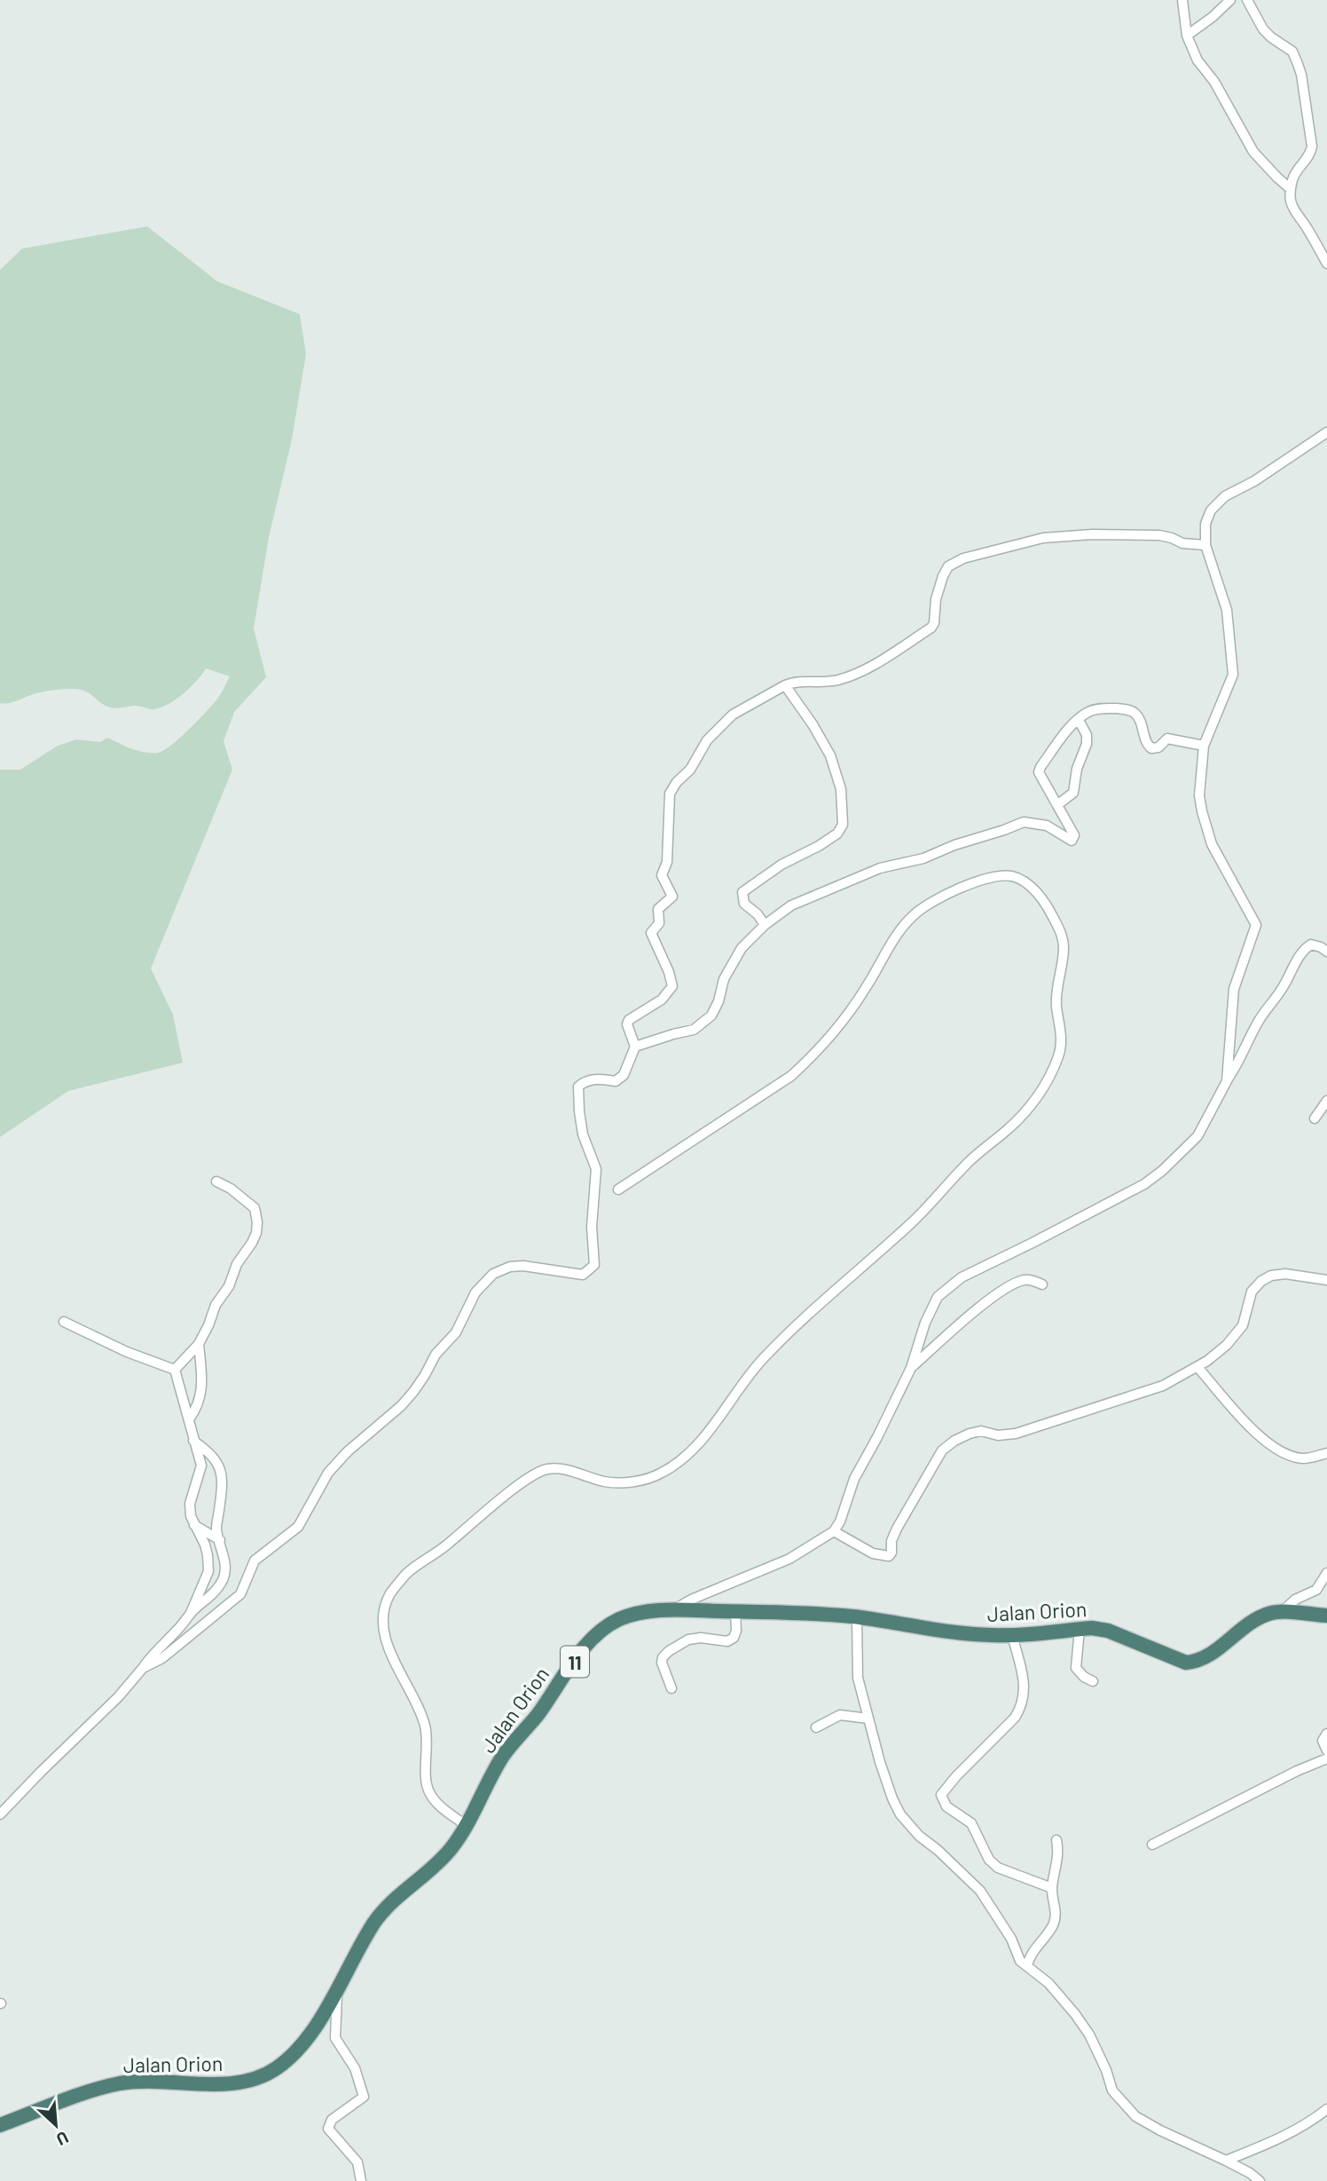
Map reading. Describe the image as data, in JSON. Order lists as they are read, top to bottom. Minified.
{"streets":{"highway":["Jalan Orion","11"]},"north":"bottom right"}
